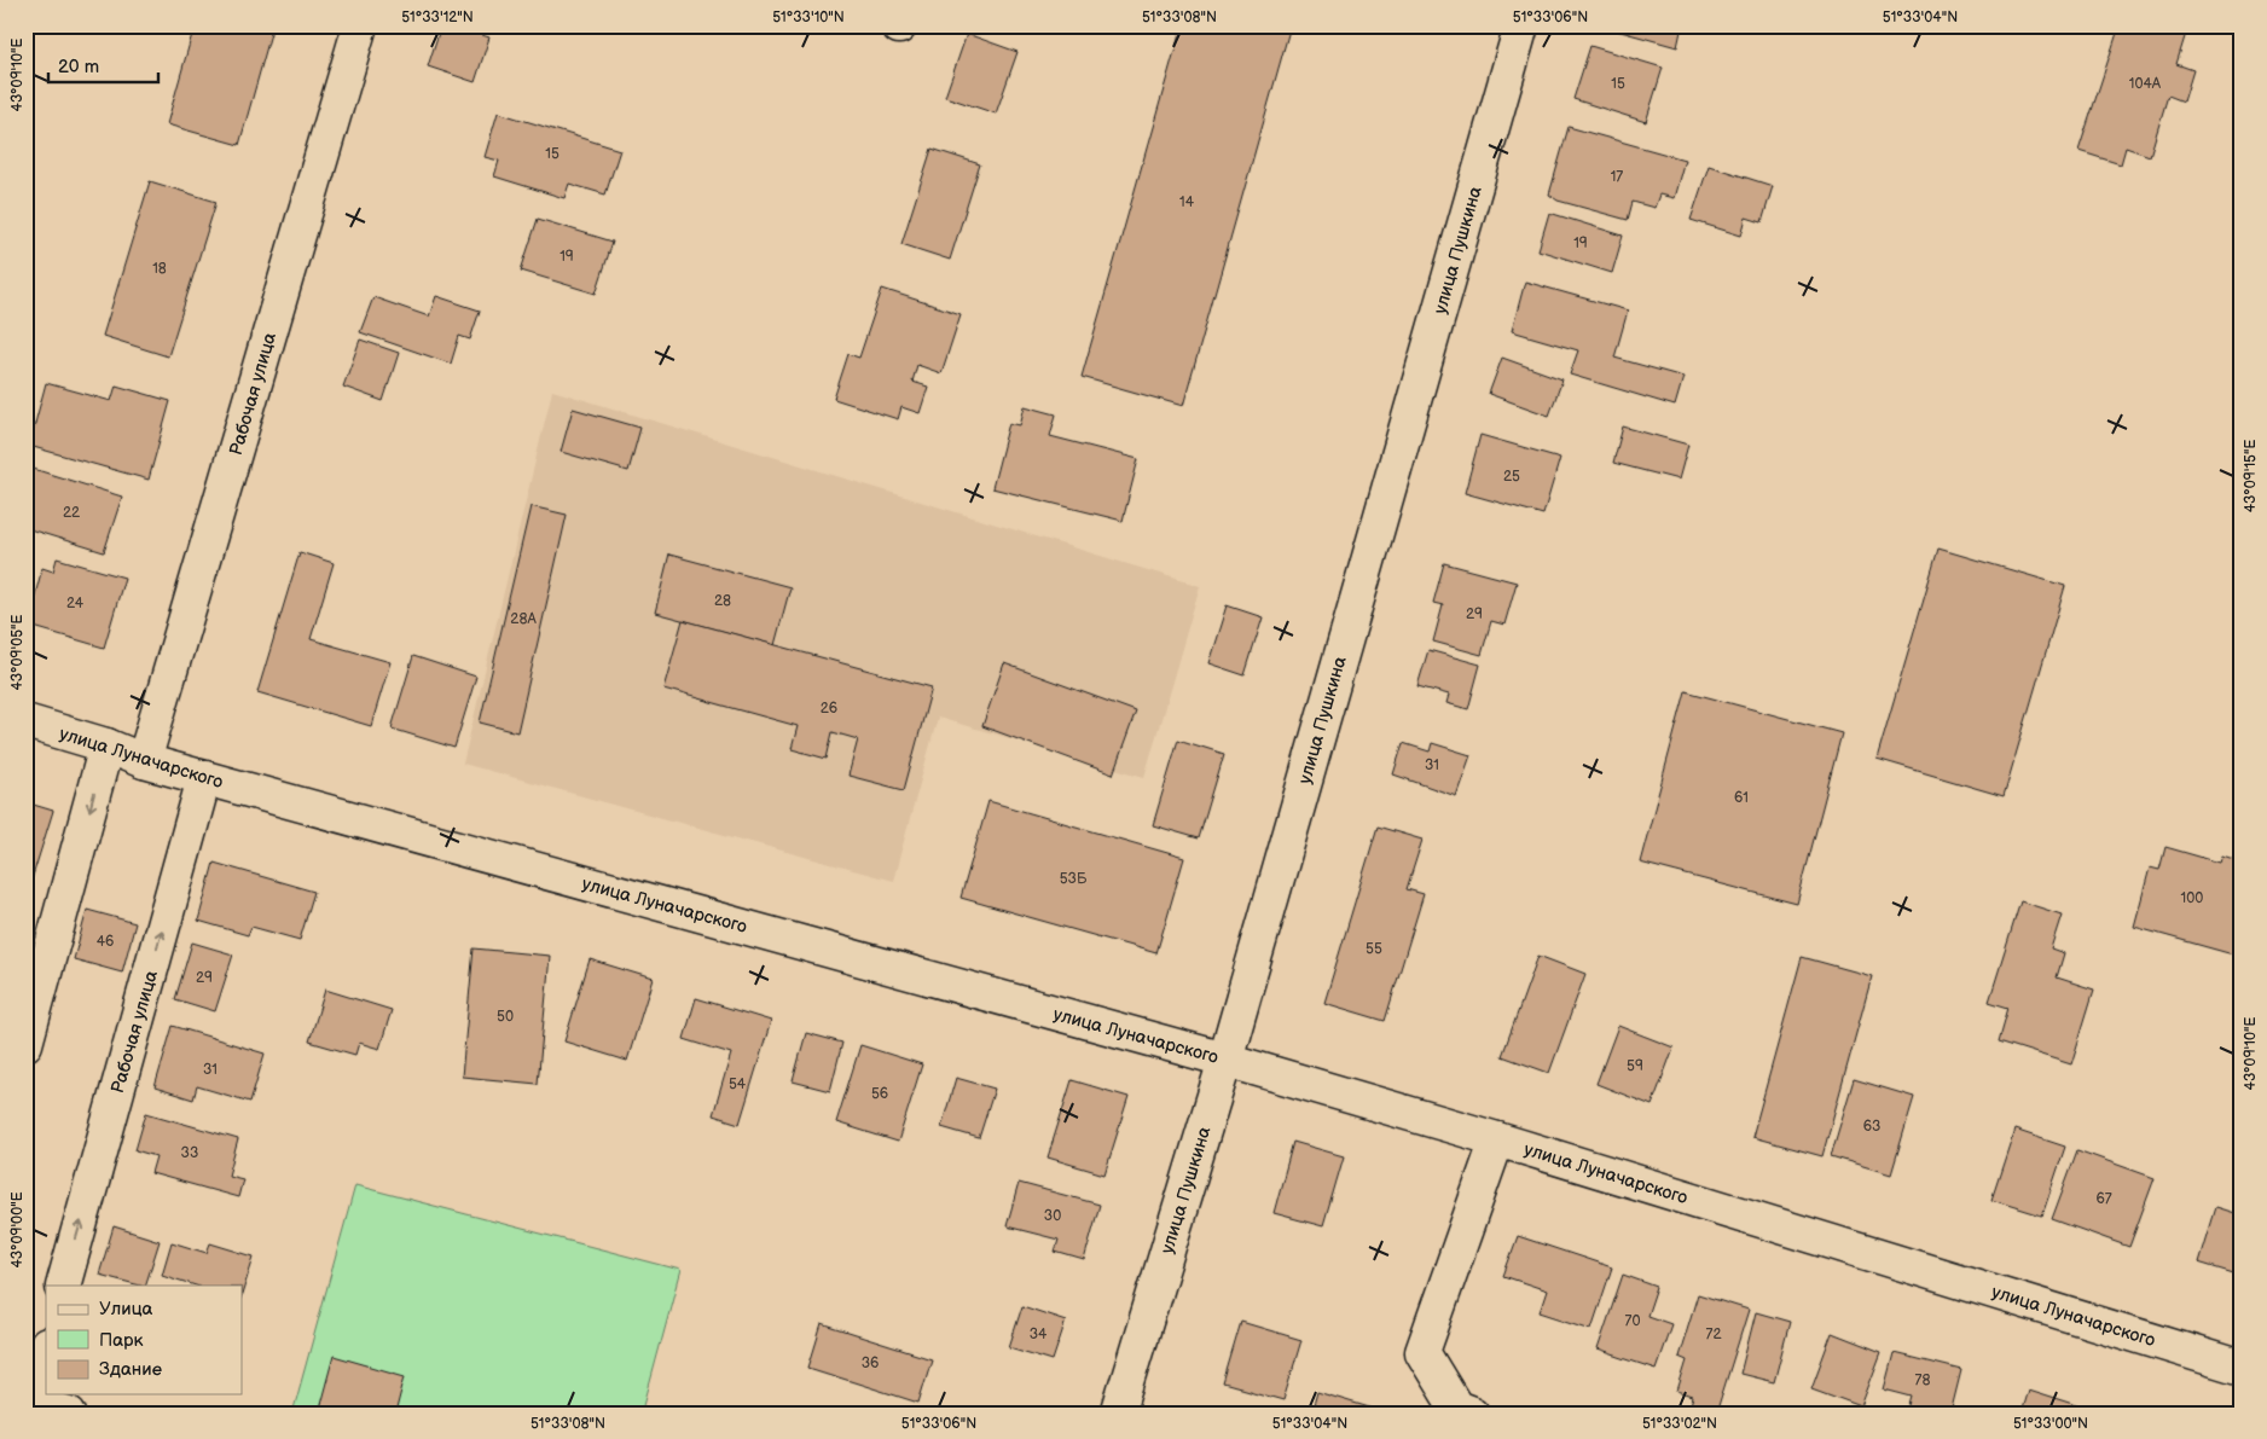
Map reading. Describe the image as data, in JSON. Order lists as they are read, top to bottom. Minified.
{"streets":{"street":["улица Пушкина","Рабочая улица","улица Луначарского"]},"crossings":[["улица Пушкина","улица Луначарского"],["Рабочая улица","улица Луначарского"]],"house_numbers":["15","104А","15","17","14","19","19","18","25","22","28","24","29","28А","26","31","61","53Б","100","46","55","29","50","59","31","54","56","63","33","67","30","70","34","72","36","78"],"legend":["Улица","Парк","Здание"],"scale_bar":"20 m","coordinates":["51°33'12\"N","51°33'10\"N","51°33'08\"N","51°33'06\"N","51°33'04\"N","43°09'10\"E","43°09'15\"E","43°09'05\"E","43°09'00\"E","51°33'02\"N","51°33'00\"N"]}
